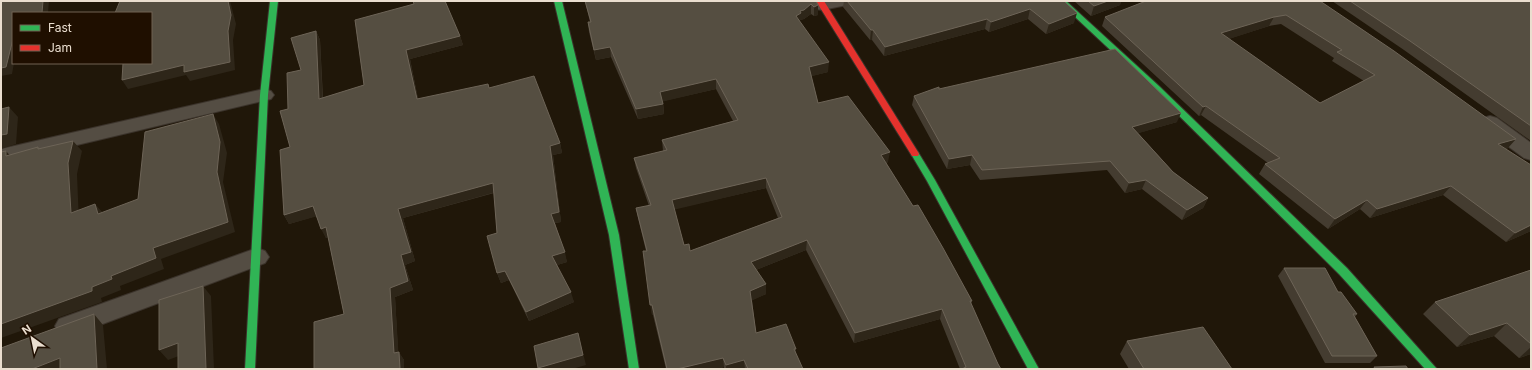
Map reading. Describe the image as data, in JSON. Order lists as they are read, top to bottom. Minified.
{"legend":["Fast","Jam"],"north":"top left"}
